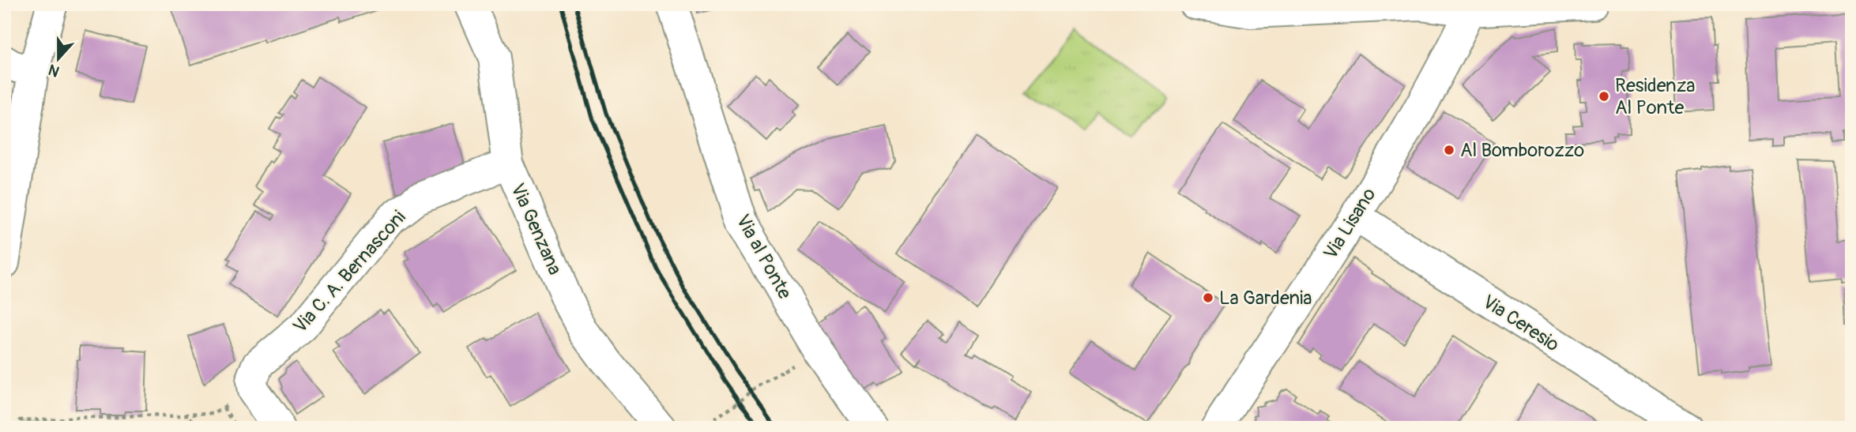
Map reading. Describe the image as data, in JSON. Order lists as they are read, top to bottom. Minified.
{"streets":{"street":["Via Lisano","Via Genzana","Via al Ponte","Via C. A. Bernasconi","Via Ceresio"]},"crossings":[["Via Lisano","Via Ceresio"],["Via Genzana","Via C. A. Bernasconi"]],"places":["Residenza Al Ponte","Al Bomborozzo","La Gardenia"],"north":"bottom"}
